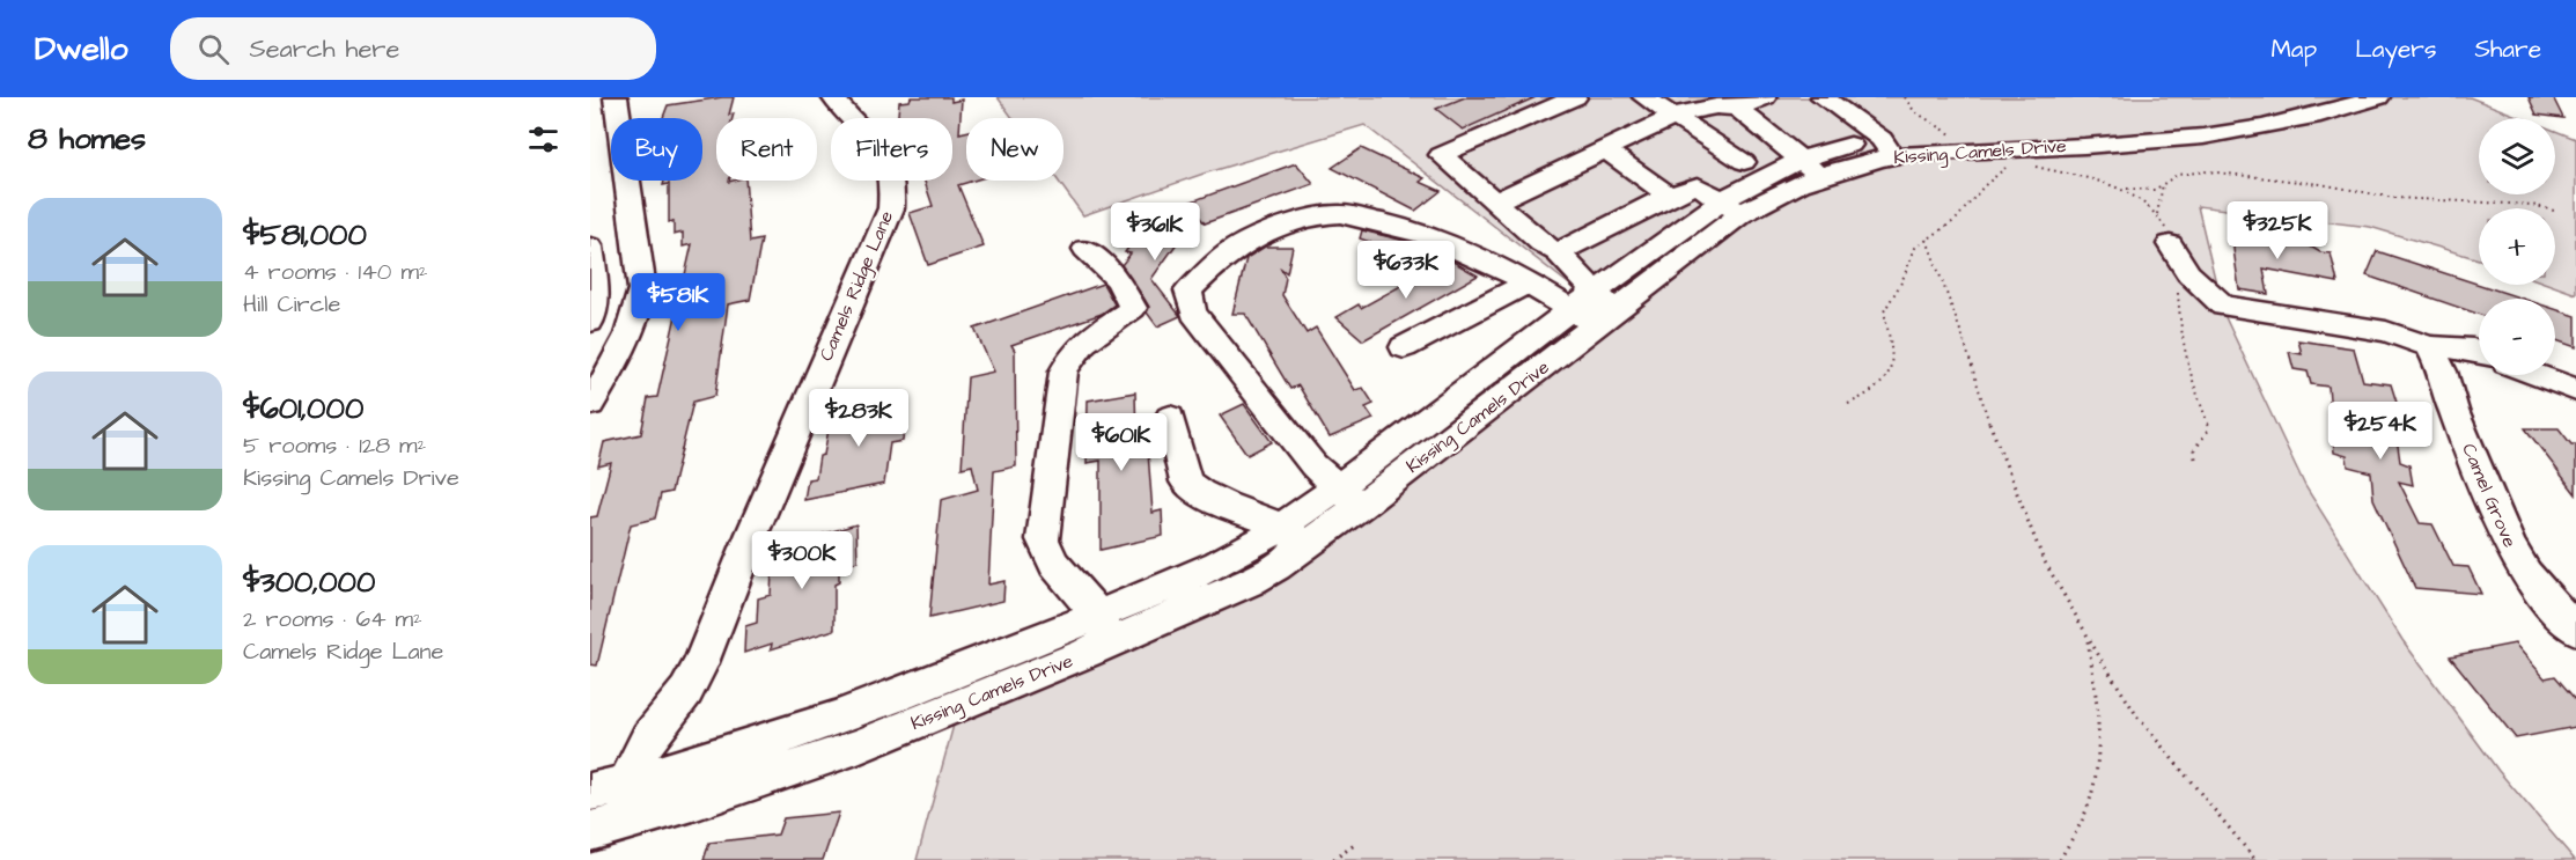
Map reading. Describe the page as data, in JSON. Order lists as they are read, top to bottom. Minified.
{"streets":{"street":["Kissing Camels Drive","Camels Ridge Lane","Camel Grove"]},"crossings":[["Kissing Camels Drive","Camels Ridge Lane"]],"page":{"header":"Dwello","search":"Search here","nav":["Map","Layers","Share"],"heading":"8 homes","map_buttons":["+","−"],"chip":["Buy","Rent","Filters","New"],"list":[{"name":"$581,000","note":"4 rooms · 140 m² · Hill Circle"},{"name":"$601,000","note":"5 rooms · 128 m² · Kissing Camels Drive"},{"name":"$300,000","note":"2 rooms · 64 m² · Camels Ridge Lane"}],"price":["$325K","$361K","$633K","$581K","$283K","$254K","$601K","$300K"]}}
